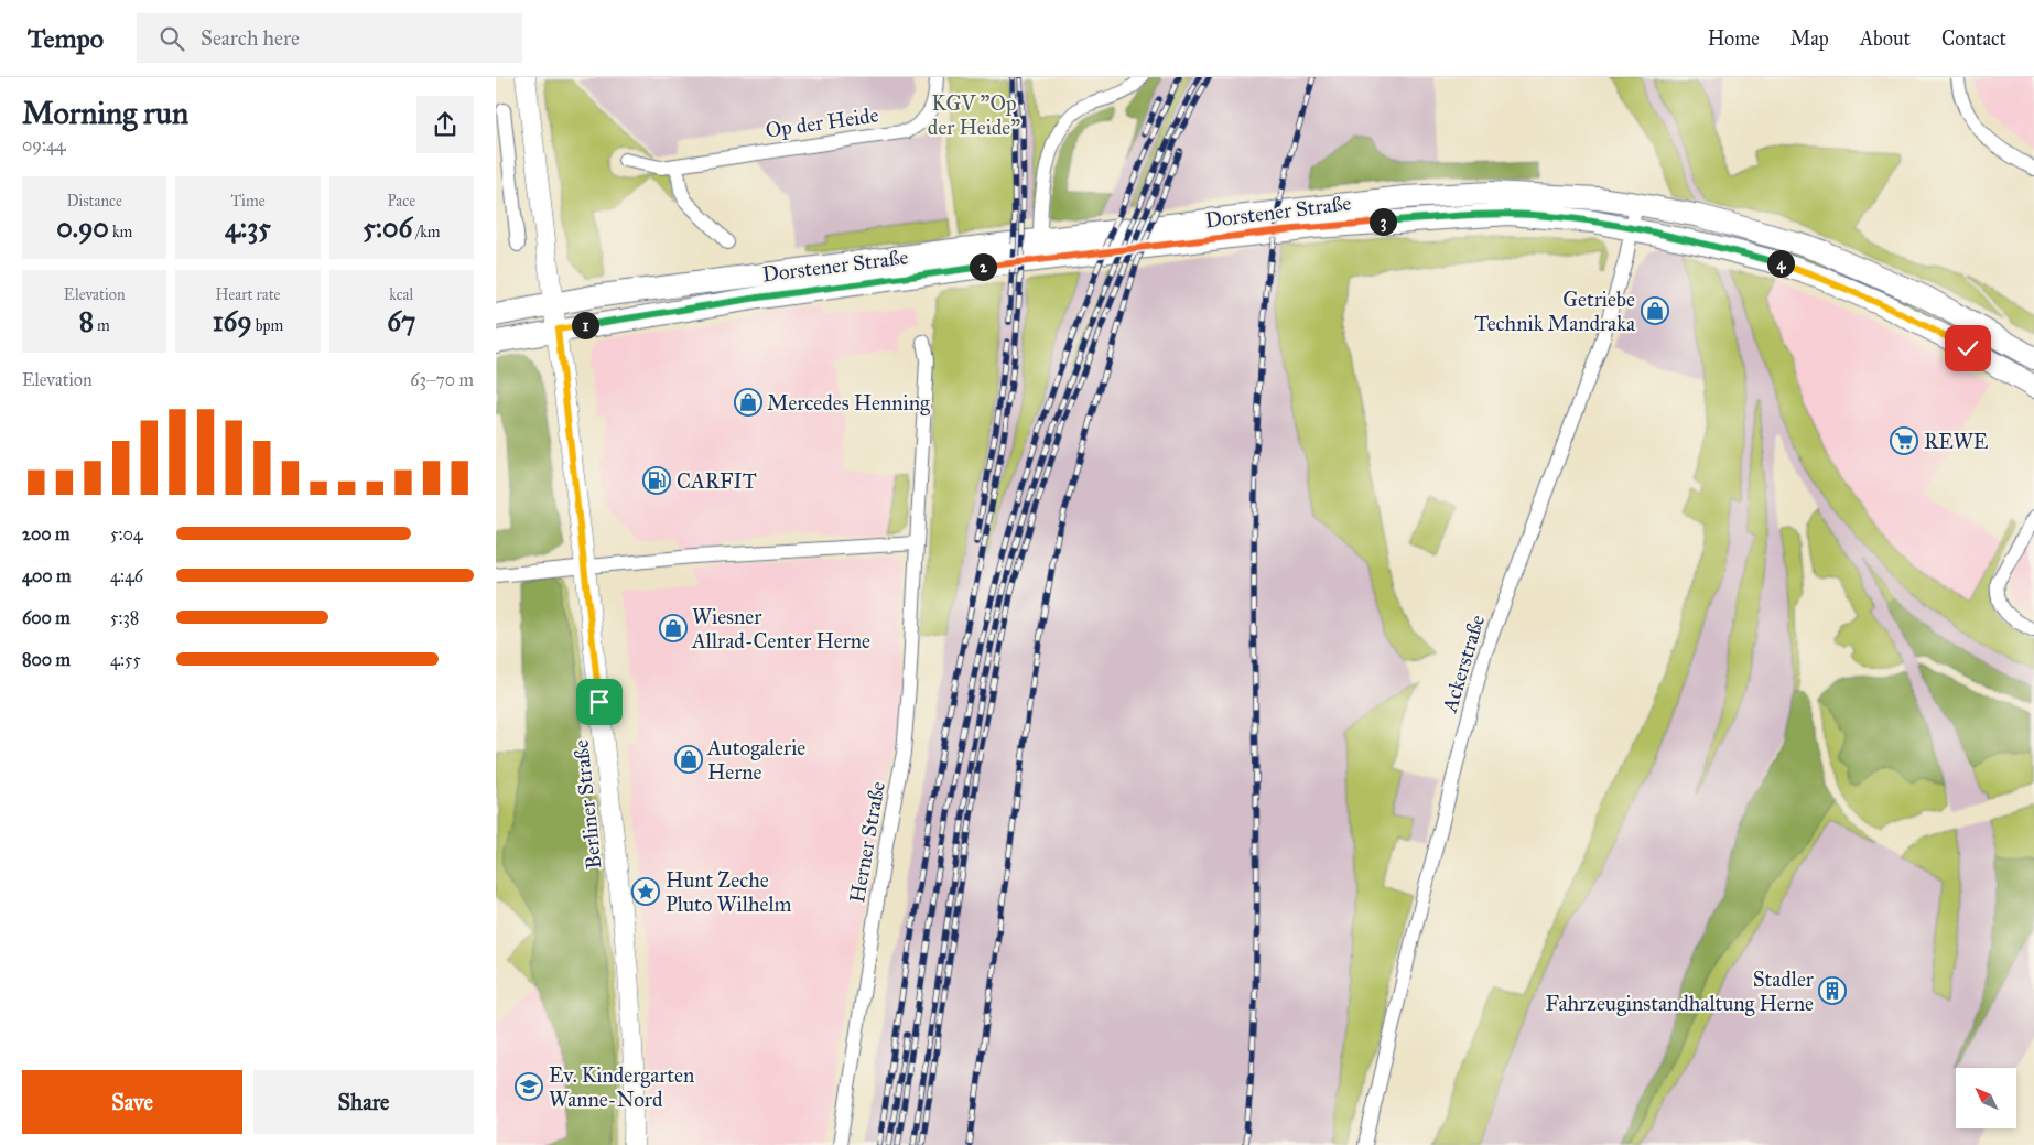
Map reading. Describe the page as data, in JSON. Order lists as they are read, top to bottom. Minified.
{"streets":{"main road":["Dorstener Straße","Berliner Straße"],"street":["Op der Heide","Ackerstraße","Herner Straße"]},"crossings":[["Dorstener Straße","Ackerstraße"],["Dorstener Straße","Berliner Straße"]],"parks":["KGV \"Op der Heide\""],"places":{"shop":["Getriebe Technik Mandraka","Mercedes Henning","Wiesner Allrad-Center Herne","Autogalerie Herne"],"supermarket":["REWE"],"fuel station":["CARFIT"],"place":["Hunt Zeche Pluto Wilhelm"],"building":["Stadler Fahrzeuginstandhaltung Herne"],"school or university":["Ev. Kindergarten Wanne-Nord"]},"north":"top left","page":{"header":"Tempo","search":"Search here","nav":["Home","Map","About","Contact"],"heading":["Morning run","09:44"],"stats":[["Distance","0.90 km"],["Time","4:35"],["Pace","5:06 /km"],["Elevation","8 m"],["Heart rate","169 bpm"],["kcal","67"]],"pins":["3","4","2","1"],"chart":["Elevation","63–70 m"],"list":[{"name":"200 m","note":"5:04"},{"name":"400 m","note":"4:46"},{"name":"600 m","note":"5:38"},{"name":"800 m","note":"4:55"}],"buttons":["Save","Share"]}}
